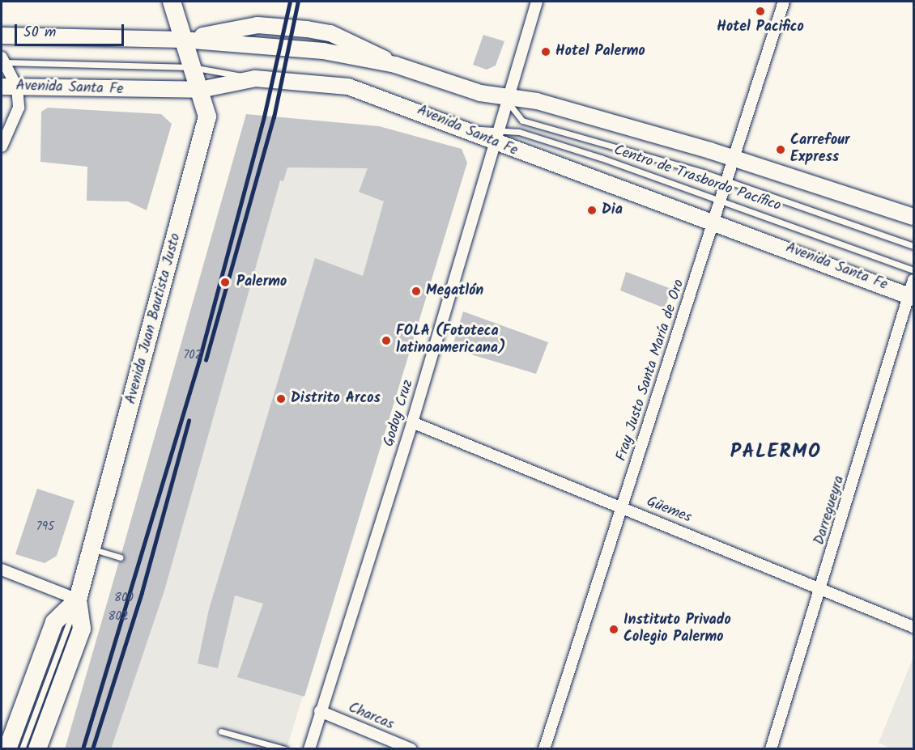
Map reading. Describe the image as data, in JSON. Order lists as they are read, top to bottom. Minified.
{"streets":{"main road":["Avenida Santa Fe","Avenida Juan Bautista Justo"],"street":["Fray Justo Santa María de Oro","Godoy Cruz","Güemes","Darregueyra","Charcas"],"lane":["Centro de Trasbordo Pacífico"]},"crossings":[["Avenida Santa Fe","Centro de Trasbordo Pacífico"],["Avenida Santa Fe","Avenida Juan Bautista Justo"],["Avenida Santa Fe","Fray Justo Santa María de Oro"],["Avenida Santa Fe","Godoy Cruz"],["Avenida Santa Fe","Darregueyra"],["Centro de Trasbordo Pacífico","Fray Justo Santa María de Oro"],["Centro de Trasbordo Pacífico","Godoy Cruz"],["Fray Justo Santa María de Oro","Güemes"],["Godoy Cruz","Güemes"],["Godoy Cruz","Charcas"],["Güemes","Darregueyra"]],"districts":["PALERMO"],"places":["Hotel Pacifico","Hotel Palermo","Carrefour Express","Dia","Palermo","Megatlón","FOLA (Fototeca latinoamericana)","Distrito Arcos","Instituto Privado Colegio Palermo"],"house_numbers":["702","795","800","802"],"scale_bar":"50 m"}
